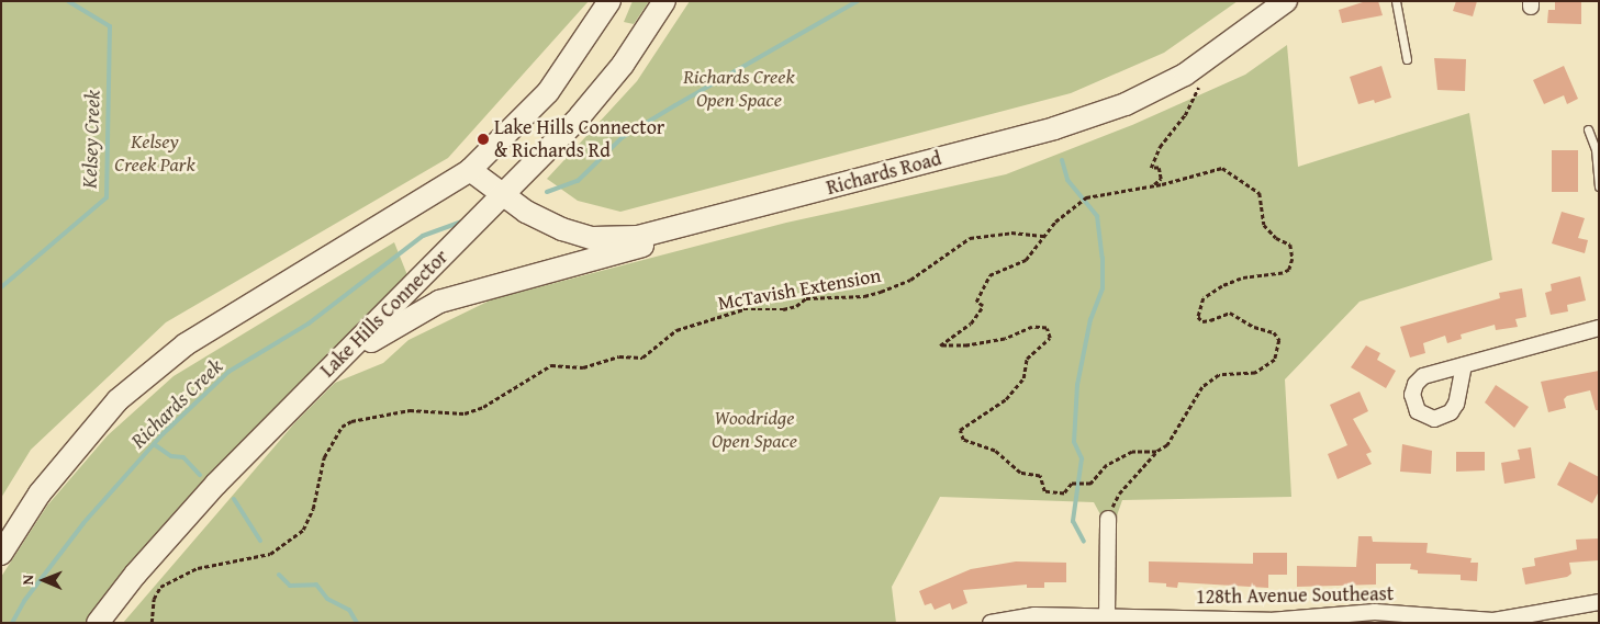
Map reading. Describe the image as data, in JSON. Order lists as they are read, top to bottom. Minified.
{"streets":{"main road":["Richards Road","Lake Hills Connector"],"street":["128th Avenue Southeast"],"path":["McTavish Extension"]},"crossings":[["Richards Road","Lake Hills Connector"]],"water":["Kelsey Creek","Richards Creek"],"parks":["Richards Creek Open Space","Kelsey Creek Park","Woodridge Open Space"],"places":["Lake Hills Connector & Richards Rd"],"north":"left"}
